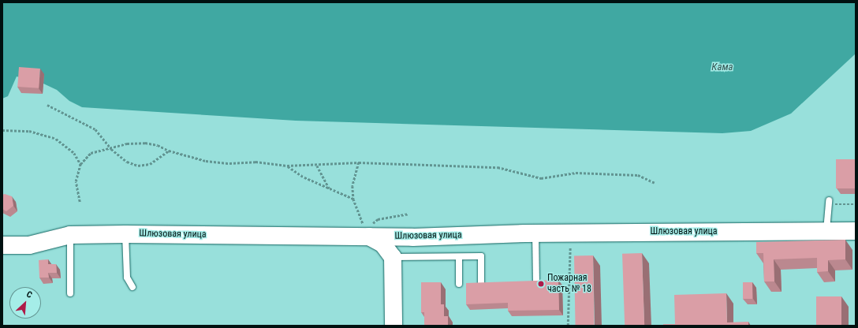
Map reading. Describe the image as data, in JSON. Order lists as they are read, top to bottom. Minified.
{"streets":{"street":["Шлюзовая улица"]},"water":["Кама"],"places":["Пожарная часть № 18"],"north":"top right"}
